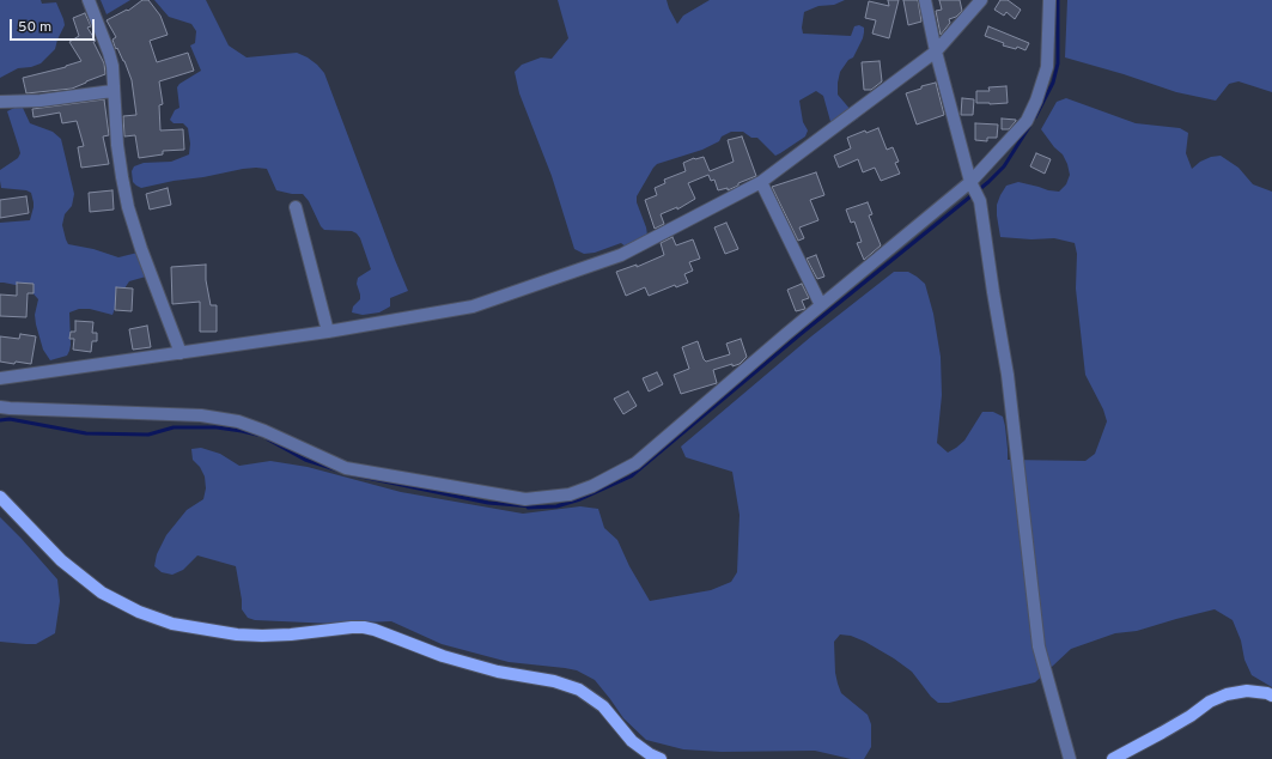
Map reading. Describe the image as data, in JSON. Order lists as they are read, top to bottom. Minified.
{"scale_bar":"50 m"}
